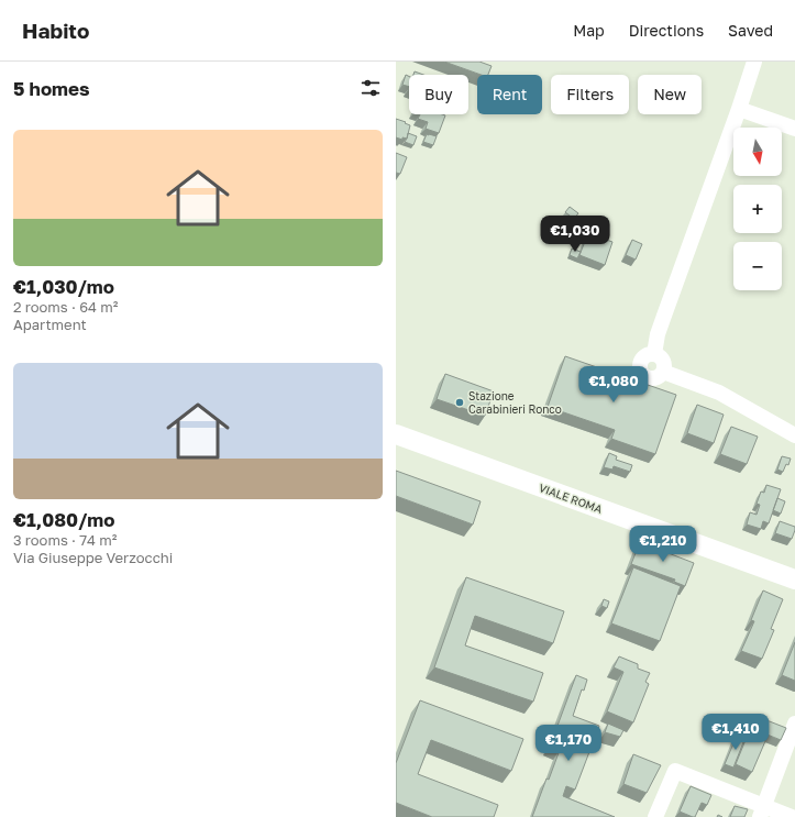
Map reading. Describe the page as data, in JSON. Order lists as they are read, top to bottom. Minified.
{"streets":{"main road":["VIALE ROMA"]},"places":["Stazione Carabinieri Ronco"],"north":"bottom","page":{"header":"Habito","nav":["Map","Directions","Saved"],"heading":"5 homes","chip":["Buy","Rent","Filters","New"],"list":[{"name":"€1,030/mo","note":"2 rooms · 64 m² · Apartment"},{"name":"€1,080/mo","note":"3 rooms · 74 m² · Via Giuseppe Verzocchi"}],"map_buttons":["+","−"],"price":["€1,030","€1,080","€1,210","€1,410","€1,170"]}}
